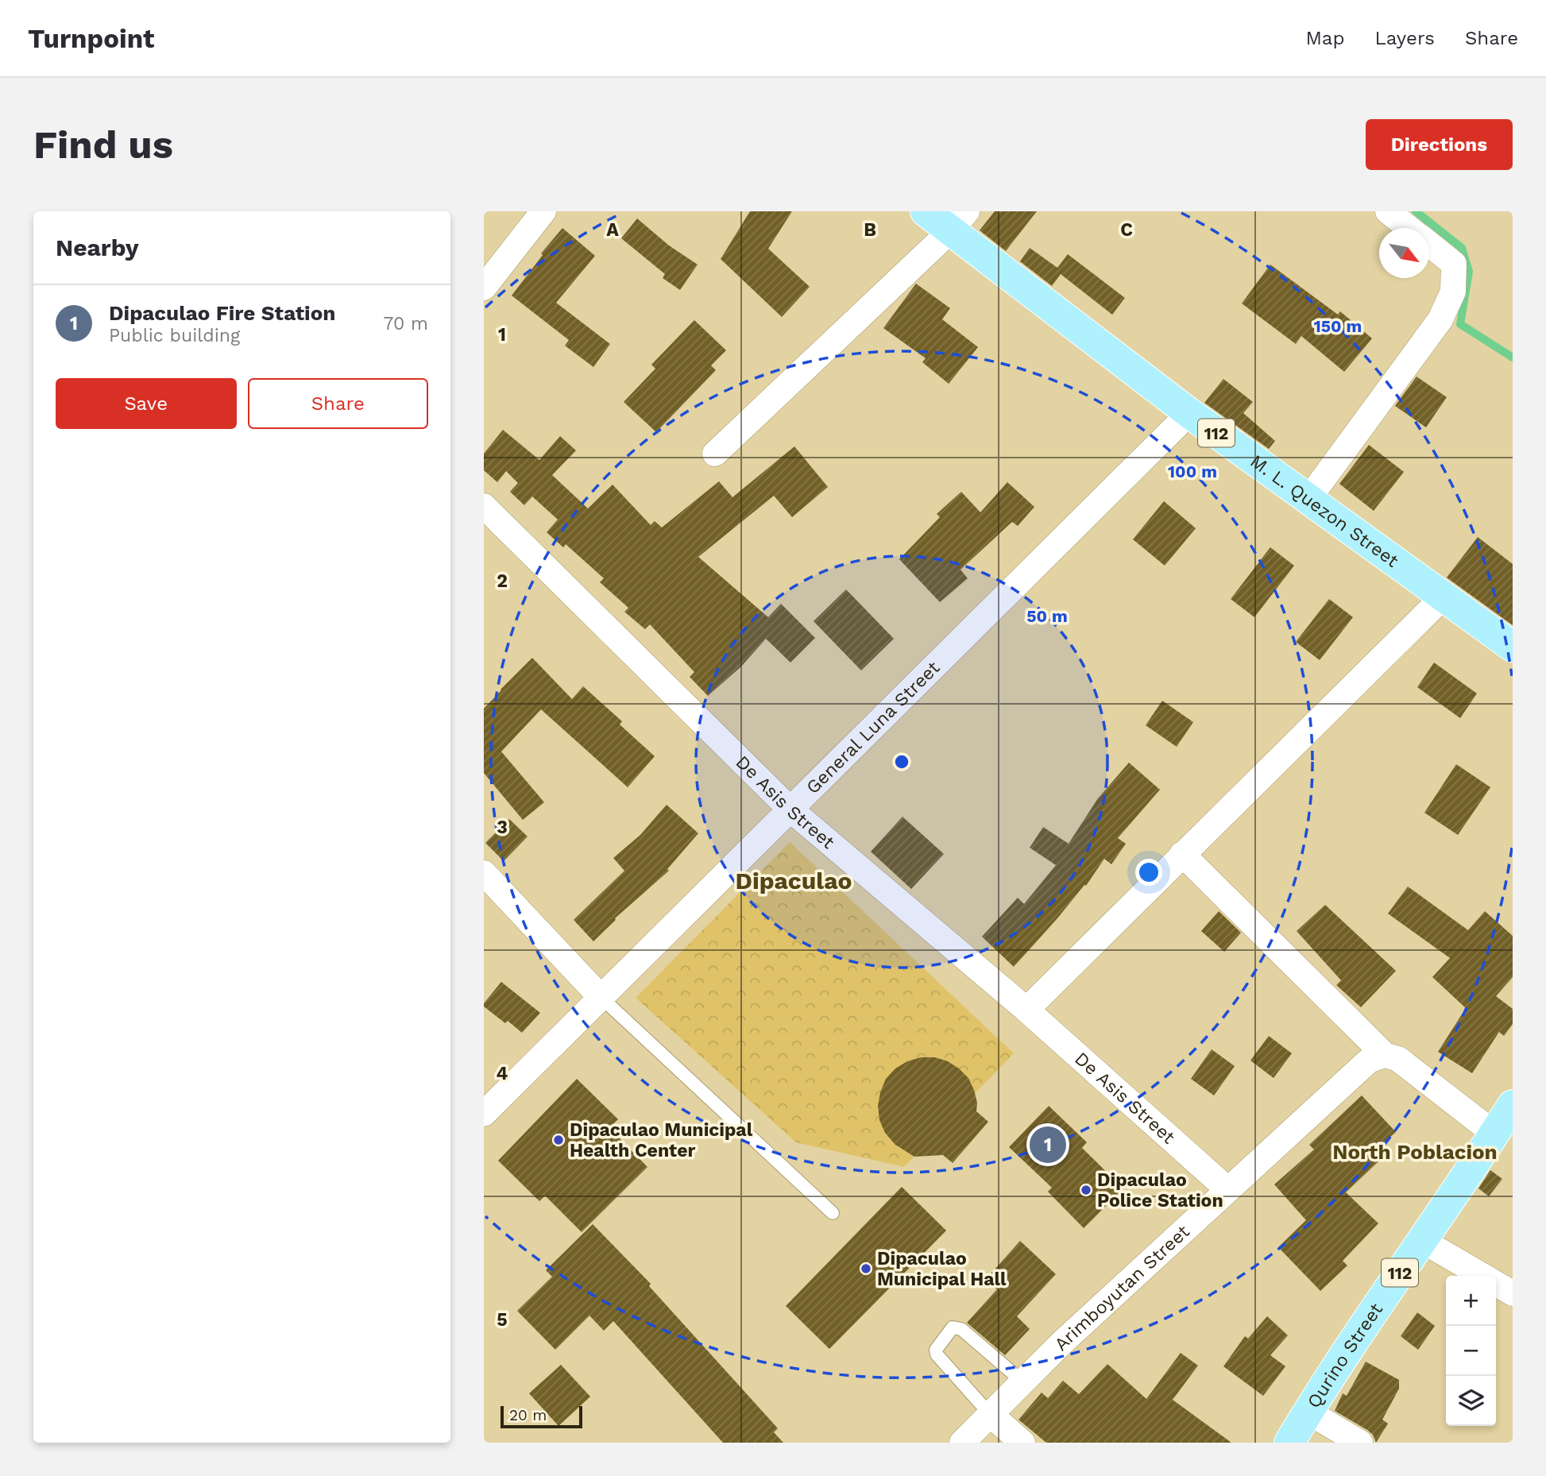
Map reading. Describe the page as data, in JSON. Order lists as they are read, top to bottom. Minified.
{"streets":{"main road":["112","M. L. Quezon Street","Qurino Street"],"street":["General Luna Street","De Asis Street","Arimboyutan Street"]},"crossings":[["M. L. Quezon Street","General Luna Street"],["General Luna Street","De Asis Street"],["De Asis Street","Arimboyutan Street"]],"districts":["Dipaculao","North Poblacion"],"places":["Dipaculao Municipal Health Center","Dipaculao Police Station","Dipaculao Municipal Hall"],"scale_bar":"20 m","north":"bottom right","page":{"header":"Turnpoint","nav":["Map","Layers","Share"],"buttons":["Directions",["Save","Share"]],"title":"Find us","heading":"Nearby","list":[{"mark":"1","name":"Dipaculao Fire Station","note":"Public building","value":"70 m"}],"pins":"1","map_buttons":["+","−"],"scale":"20 m"},"grid":{"columns":["A","B","C"],"rows":["1","2","3","4","5"]},"rings":["150 m","100 m","50 m"]}
